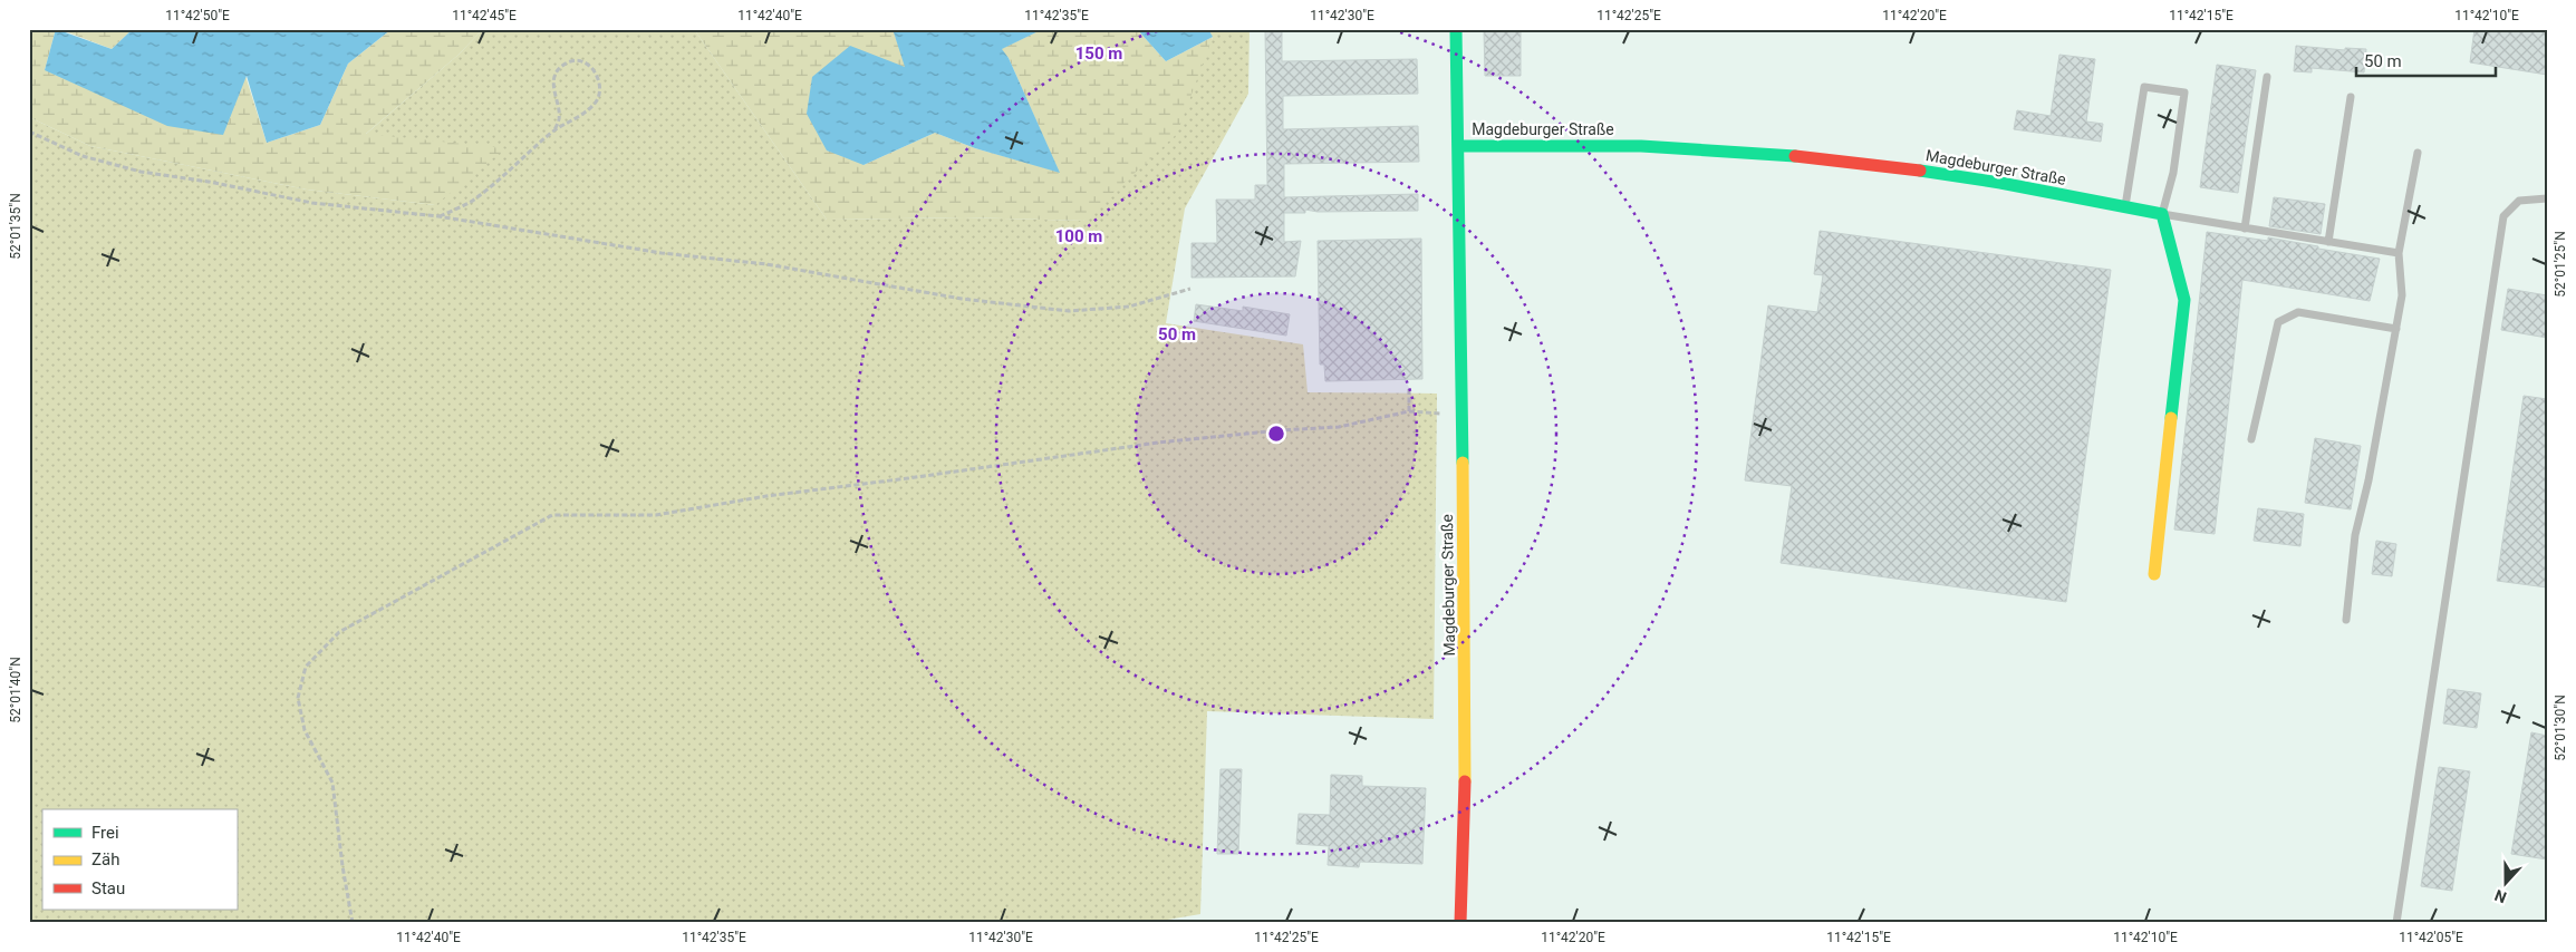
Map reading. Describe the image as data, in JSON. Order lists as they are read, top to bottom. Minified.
{"streets":{"street":["Magdeburger Straße"]},"legend":["Frei","Zäh","Stau"],"scale_bar":"50 m","north":"bottom","coordinates":["11°42'50\"E","11°42'45\"E","11°42'40\"E","11°42'35\"E","11°42'30\"E","11°42'25\"E","11°42'20\"E","11°42'15\"E","11°42'10\"E","52°01'35\"N","52°01'25\"N","52°01'40\"N","52°01'30\"N","11°42'05\"E"],"rings":["150 m","100 m","50 m"]}
